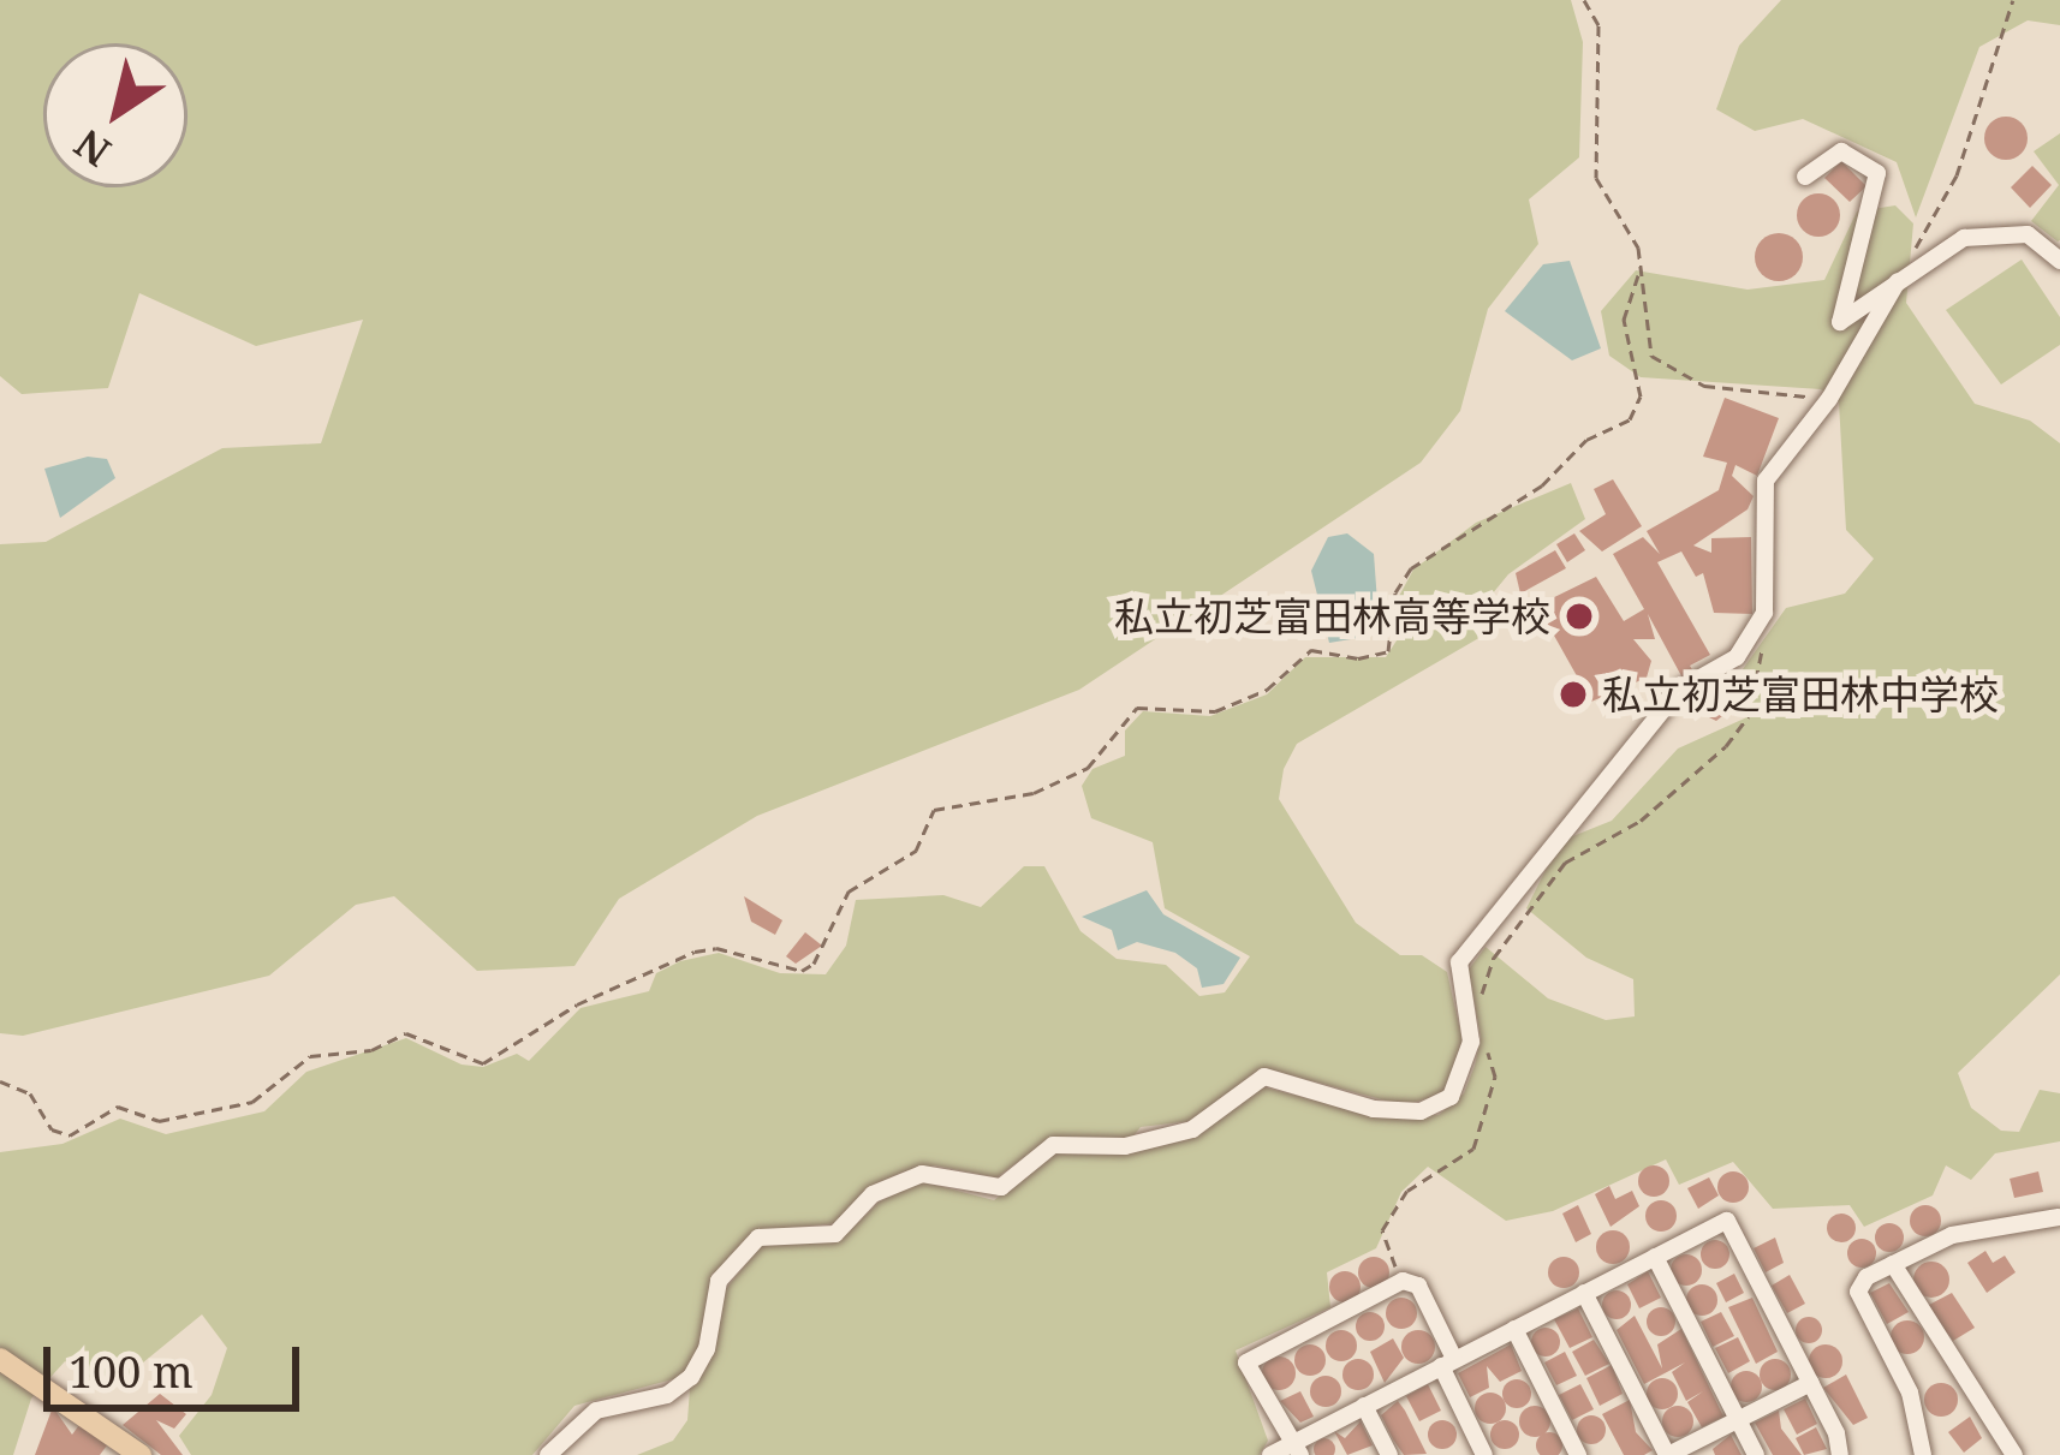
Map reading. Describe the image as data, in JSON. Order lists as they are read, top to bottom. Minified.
{"places":["私立初芝富田林高等学校","私立初芝富田林中学校"],"scale_bar":"100 m","north":"bottom left"}
